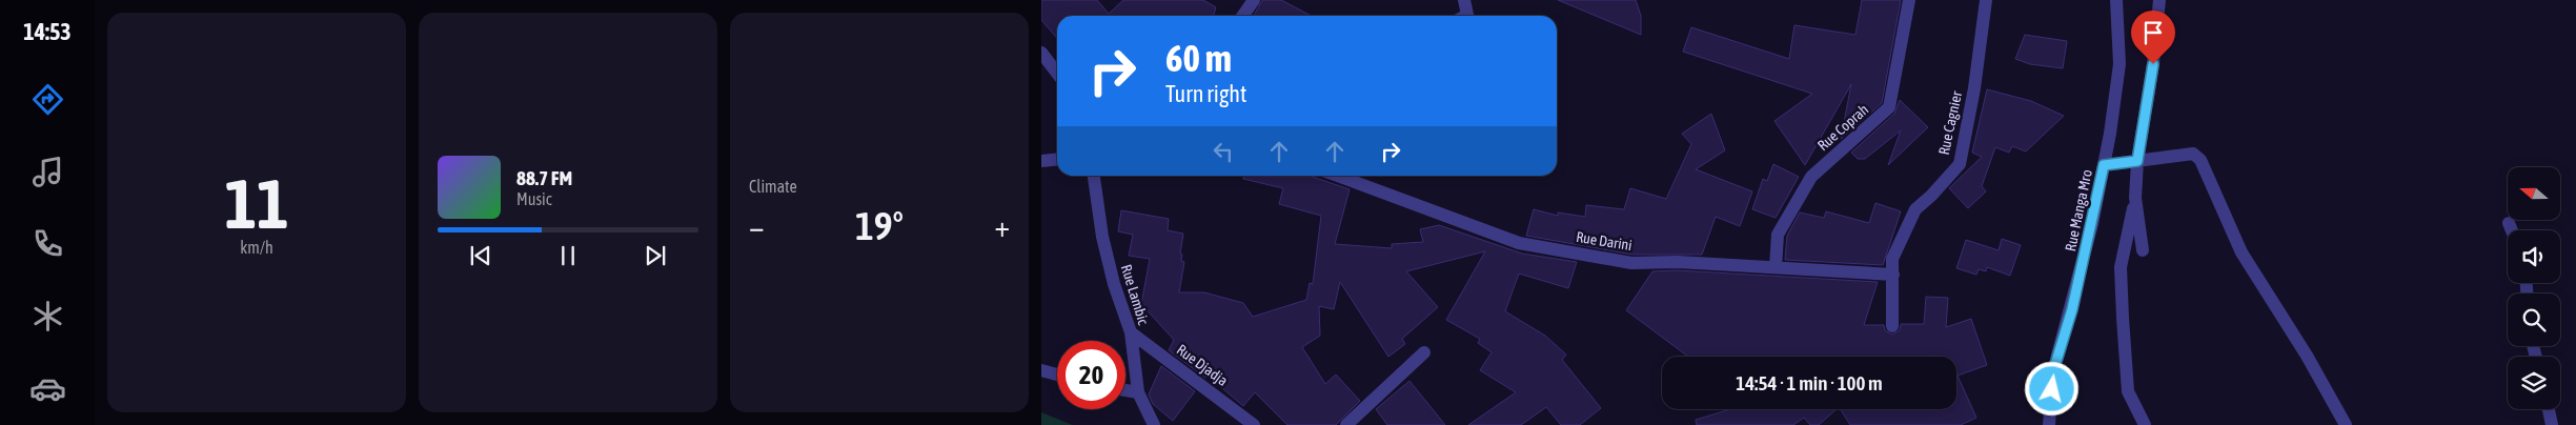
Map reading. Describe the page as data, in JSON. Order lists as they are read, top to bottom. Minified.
{"streets":{"street":["Rue Cagnier","Rue Coprah","Rue Manga Mro","Rue Darini","Rue Lambic","Rue Djadja"]},"crossings":[["Rue Cagnier","Rue Darini"],["Rue Coprah","Rue Darini"],["Rue Lambic","Rue Djadja"]],"north":"left","page":{"tabs":"14:53","tile":[["11","km/h"],"Climate"],"turn":["60 m","Turn right"],"song":["88.7 FM","Music"],"heat":["−","19°","+"],"limit":"20","trip":"14:54 · 1 min · 100 m"}}
